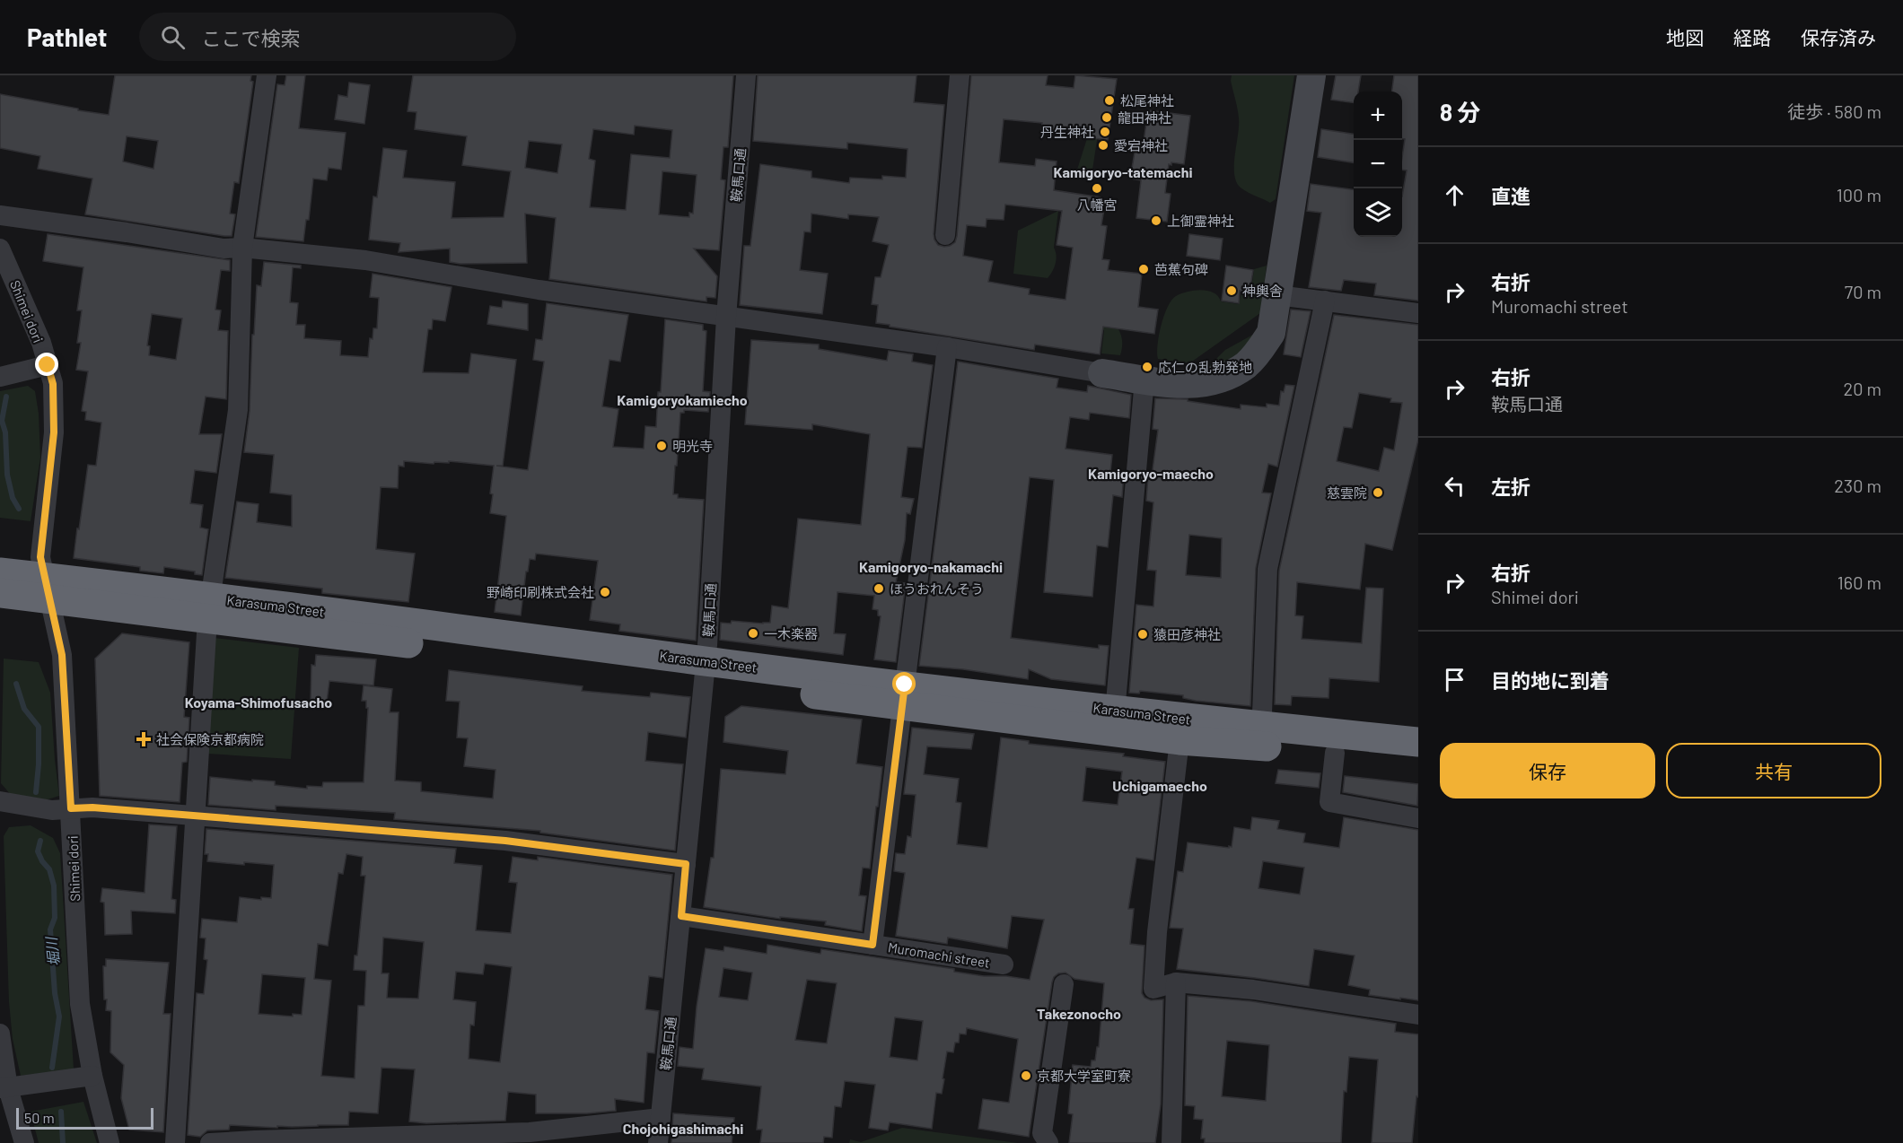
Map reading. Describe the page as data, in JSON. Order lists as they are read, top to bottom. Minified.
{"streets":{"highway":["Karasuma Street"],"street":["鞍馬口通","Shimei dori","Muromachi street"]},"crossings":[["鞍馬口通","Karasuma Street"],["鞍馬口通","Muromachi street"],["Shimei dori","Karasuma Street"]],"districts":["Kamigoryo-tatemachi","Kamigoryokamiecho","Kamigoryo-maecho","Kamigoryo-nakamachi","Koyama-Shimofusacho","Uchigamaecho","Takezonocho","Chojohigashimachi"],"water":["堀川"],"places":{"other":["松尾神社","龍田神社","丹生神社","愛宕神社","八幡宮","上御霊神社","芭蕉句碑","神輿舎","応仁の乱勃発地","明光寺","慈雲院","ほうおれんそう","野崎印刷株式会社","一木楽器","猿田彦神社","京都大学室町寮"],"health":["社会保険京都病院"]},"scale_bar":"50 m","page":{"header":"Pathlet","search":"ここで検索","nav":["地図","経路","保存済み"],"heading":["8 分","徒歩 · 580 m"],"map_buttons":["+","−"],"list":[["直進","100 m"],["右折","Muromachi street","70 m"],["右折","鞍馬口通","20 m"],["左折","230 m"],["右折","Shimei dori","160 m"],"目的地に到着"],"buttons":["保存","共有"],"scale":"50 m"}}
